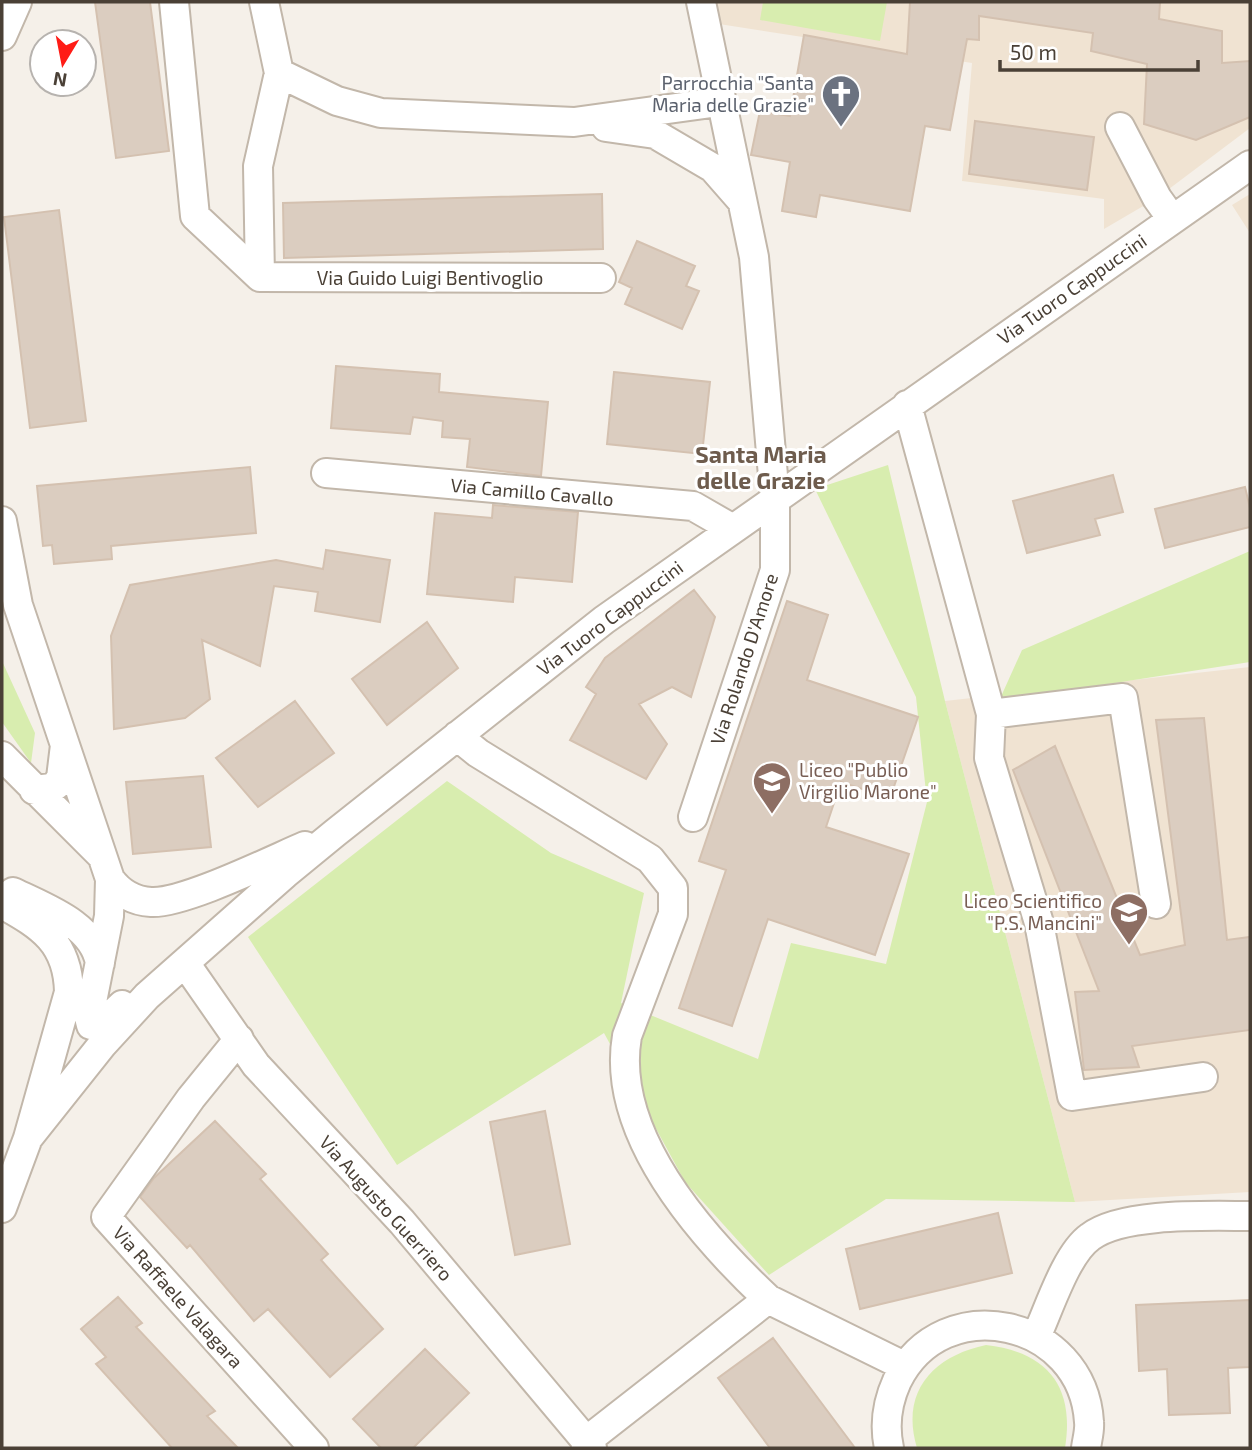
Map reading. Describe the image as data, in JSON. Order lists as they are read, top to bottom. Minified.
{"streets":{"street":["Via Guido Luigi Bentivoglio","Via Tuoro Cappuccini","Via Camillo Cavallo","Via Rolando D'Amore","Via Augusto Guerriero","Via Raffaele Valagara"]},"crossings":[["Via Tuoro Cappuccini","Via Camillo Cavallo"],["Via Tuoro Cappuccini","Via Rolando D'Amore"],["Via Tuoro Cappuccini","Via Augusto Guerriero"],["Via Augusto Guerriero","Via Raffaele Valagara"]],"districts":["Santa Maria delle Grazie"],"places":{"church":["Parrocchia \"Santa Maria delle Grazie\""],"school or university":["Liceo \"Publio Virgilio Marone\"","Liceo Scientifico \"P.S. Mancini\""]},"scale_bar":"50 m","north":"bottom"}
